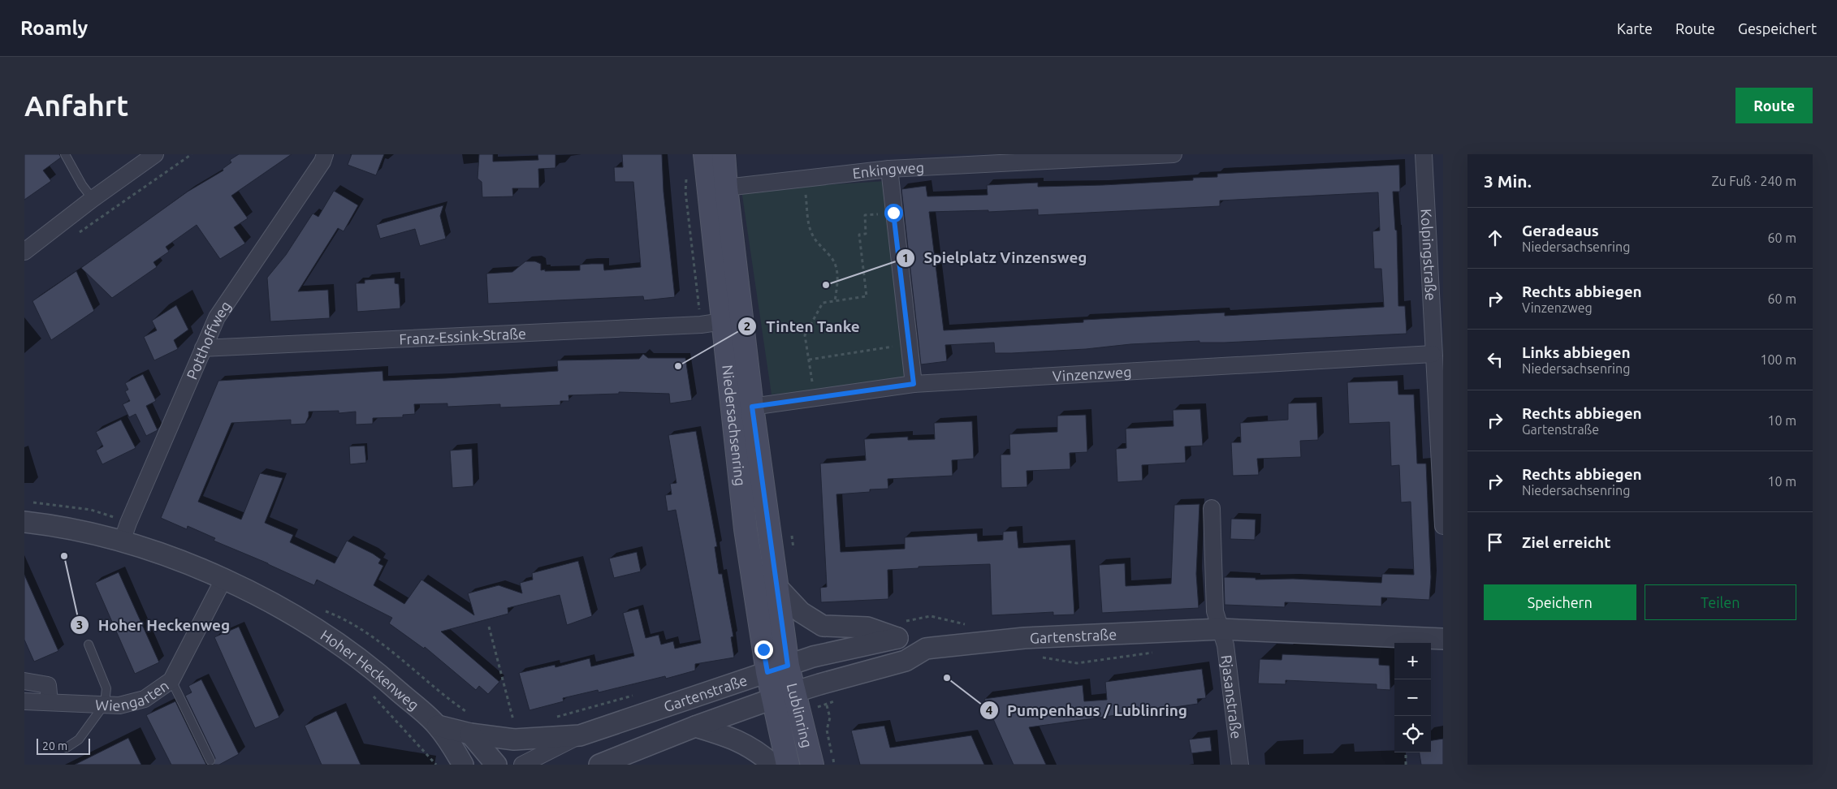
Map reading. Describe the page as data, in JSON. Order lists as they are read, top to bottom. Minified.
{"streets":{"main road":["Niedersachsenring","Lublinring"],"street":["Enkingweg","Kolpingstraße","Franz-Essink-Straße","Potthoffweg","Vinzenzweg","Gartenstraße","Hoher Heckenweg","Wiengarten","Rjasanstraße"]},"crossings":[["Enkingweg","Niedersachsenring"],["Kolpingstraße","Vinzenzweg"],["Franz-Essink-Straße","Potthoffweg"],["Franz-Essink-Straße","Niedersachsenring"],["Potthoffweg","Hoher Heckenweg"],["Vinzenzweg","Niedersachsenring"],["Niedersachsenring","Gartenstraße"],["Niedersachsenring","Lublinring"],["Gartenstraße","Hoher Heckenweg"],["Gartenstraße","Rjasanstraße"],["Gartenstraße","Lublinring"],["Hoher Heckenweg","Wiengarten"]],"places":["Spielplatz Vinzensweg","Tinten Tanke","Hoher Heckenweg","Pumpenhaus / Lublinring"],"scale_bar":"20 m","page":{"header":"Roamly","nav":["Karte","Route","Gespeichert"],"buttons":["Route",["Speichern","Teilen"]],"title":"Anfahrt","heading":["3 Min.","Zu Fuß · 240 m"],"list":[["Geradeaus","Niedersachsenring","60 m"],["Rechts abbiegen","Vinzenzweg","60 m"],["Links abbiegen","Niedersachsenring","100 m"],["Rechts abbiegen","Gartenstraße","10 m"],["Rechts abbiegen","Niedersachsenring","10 m"],"Ziel erreicht"],"map_buttons":["+","−"],"scale":"20 m"}}
